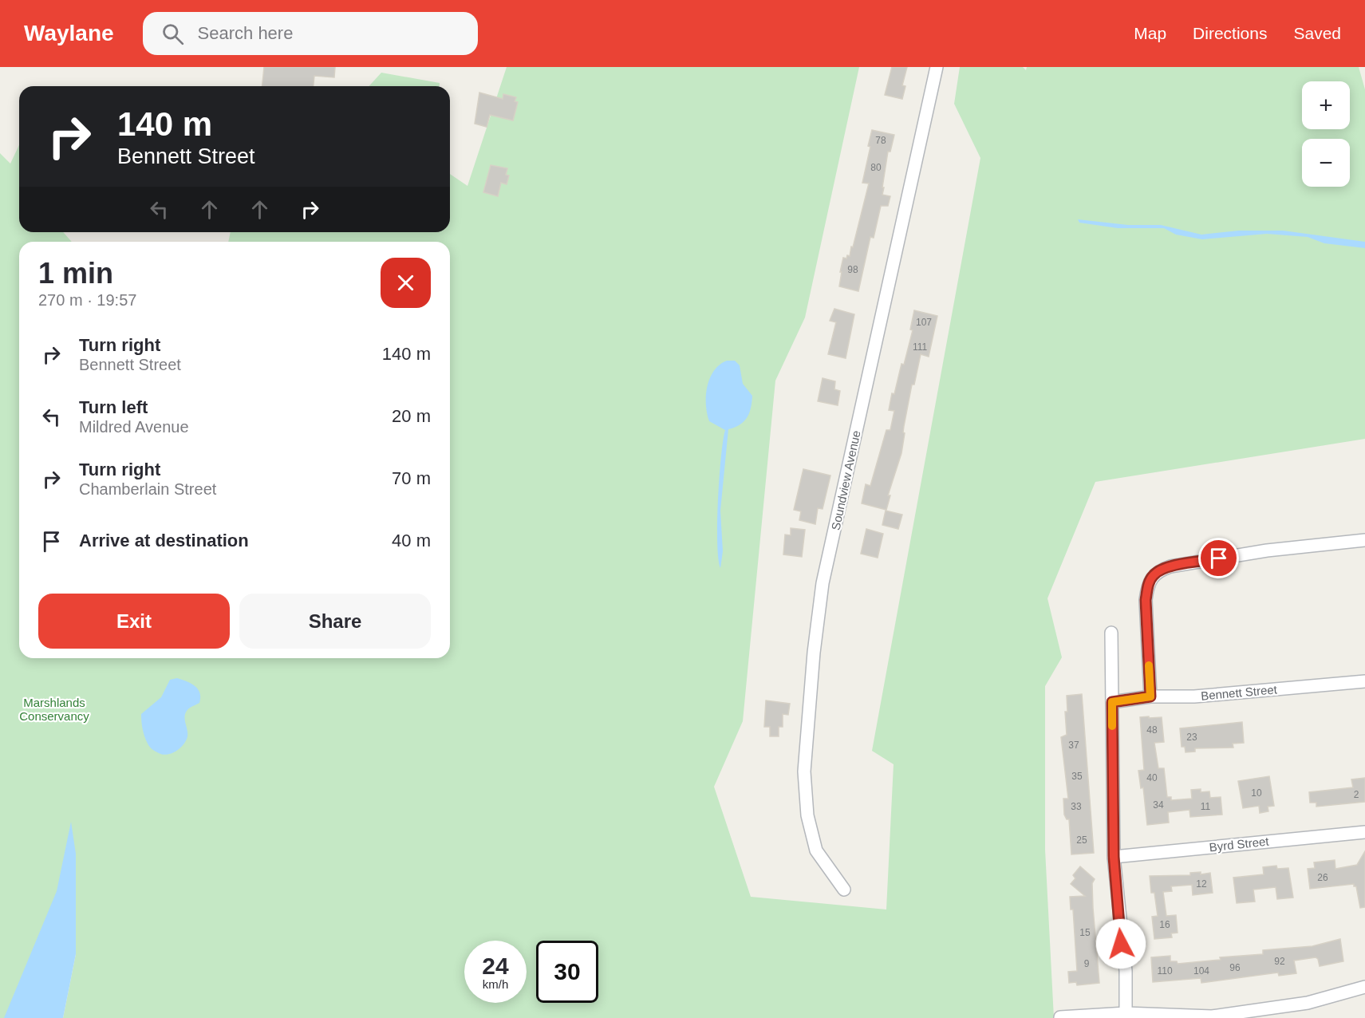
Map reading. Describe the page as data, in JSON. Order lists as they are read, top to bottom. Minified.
{"streets":{"street":["Soundview Avenue","Bennett Street","Byrd Street"]},"parks":["Marshlands Conservancy"],"house_numbers":["78","80","98","107","111","48","23","37","35","40","10","2","34","33","11","25","26","12","16","15","92","9","96","110","104"],"page":{"header":"Waylane","search":"Search here","nav":["Map","Directions","Saved"],"map_buttons":["+","−"],"turn":["140 m","Bennett Street"],"heading":["1 min","270 m · 19:57"],"list":[{"name":"Turn right","note":"Bennett Street","value":"140 m"},{"name":"Turn left","note":"Mildred Avenue","value":"20 m"},{"name":"Turn right","note":"Chamberlain Street","value":"70 m"},{"name":"Arrive at destination","value":"40 m"}],"buttons":["Exit","Share"],"speed":"24 km/h","limit":"30"}}
